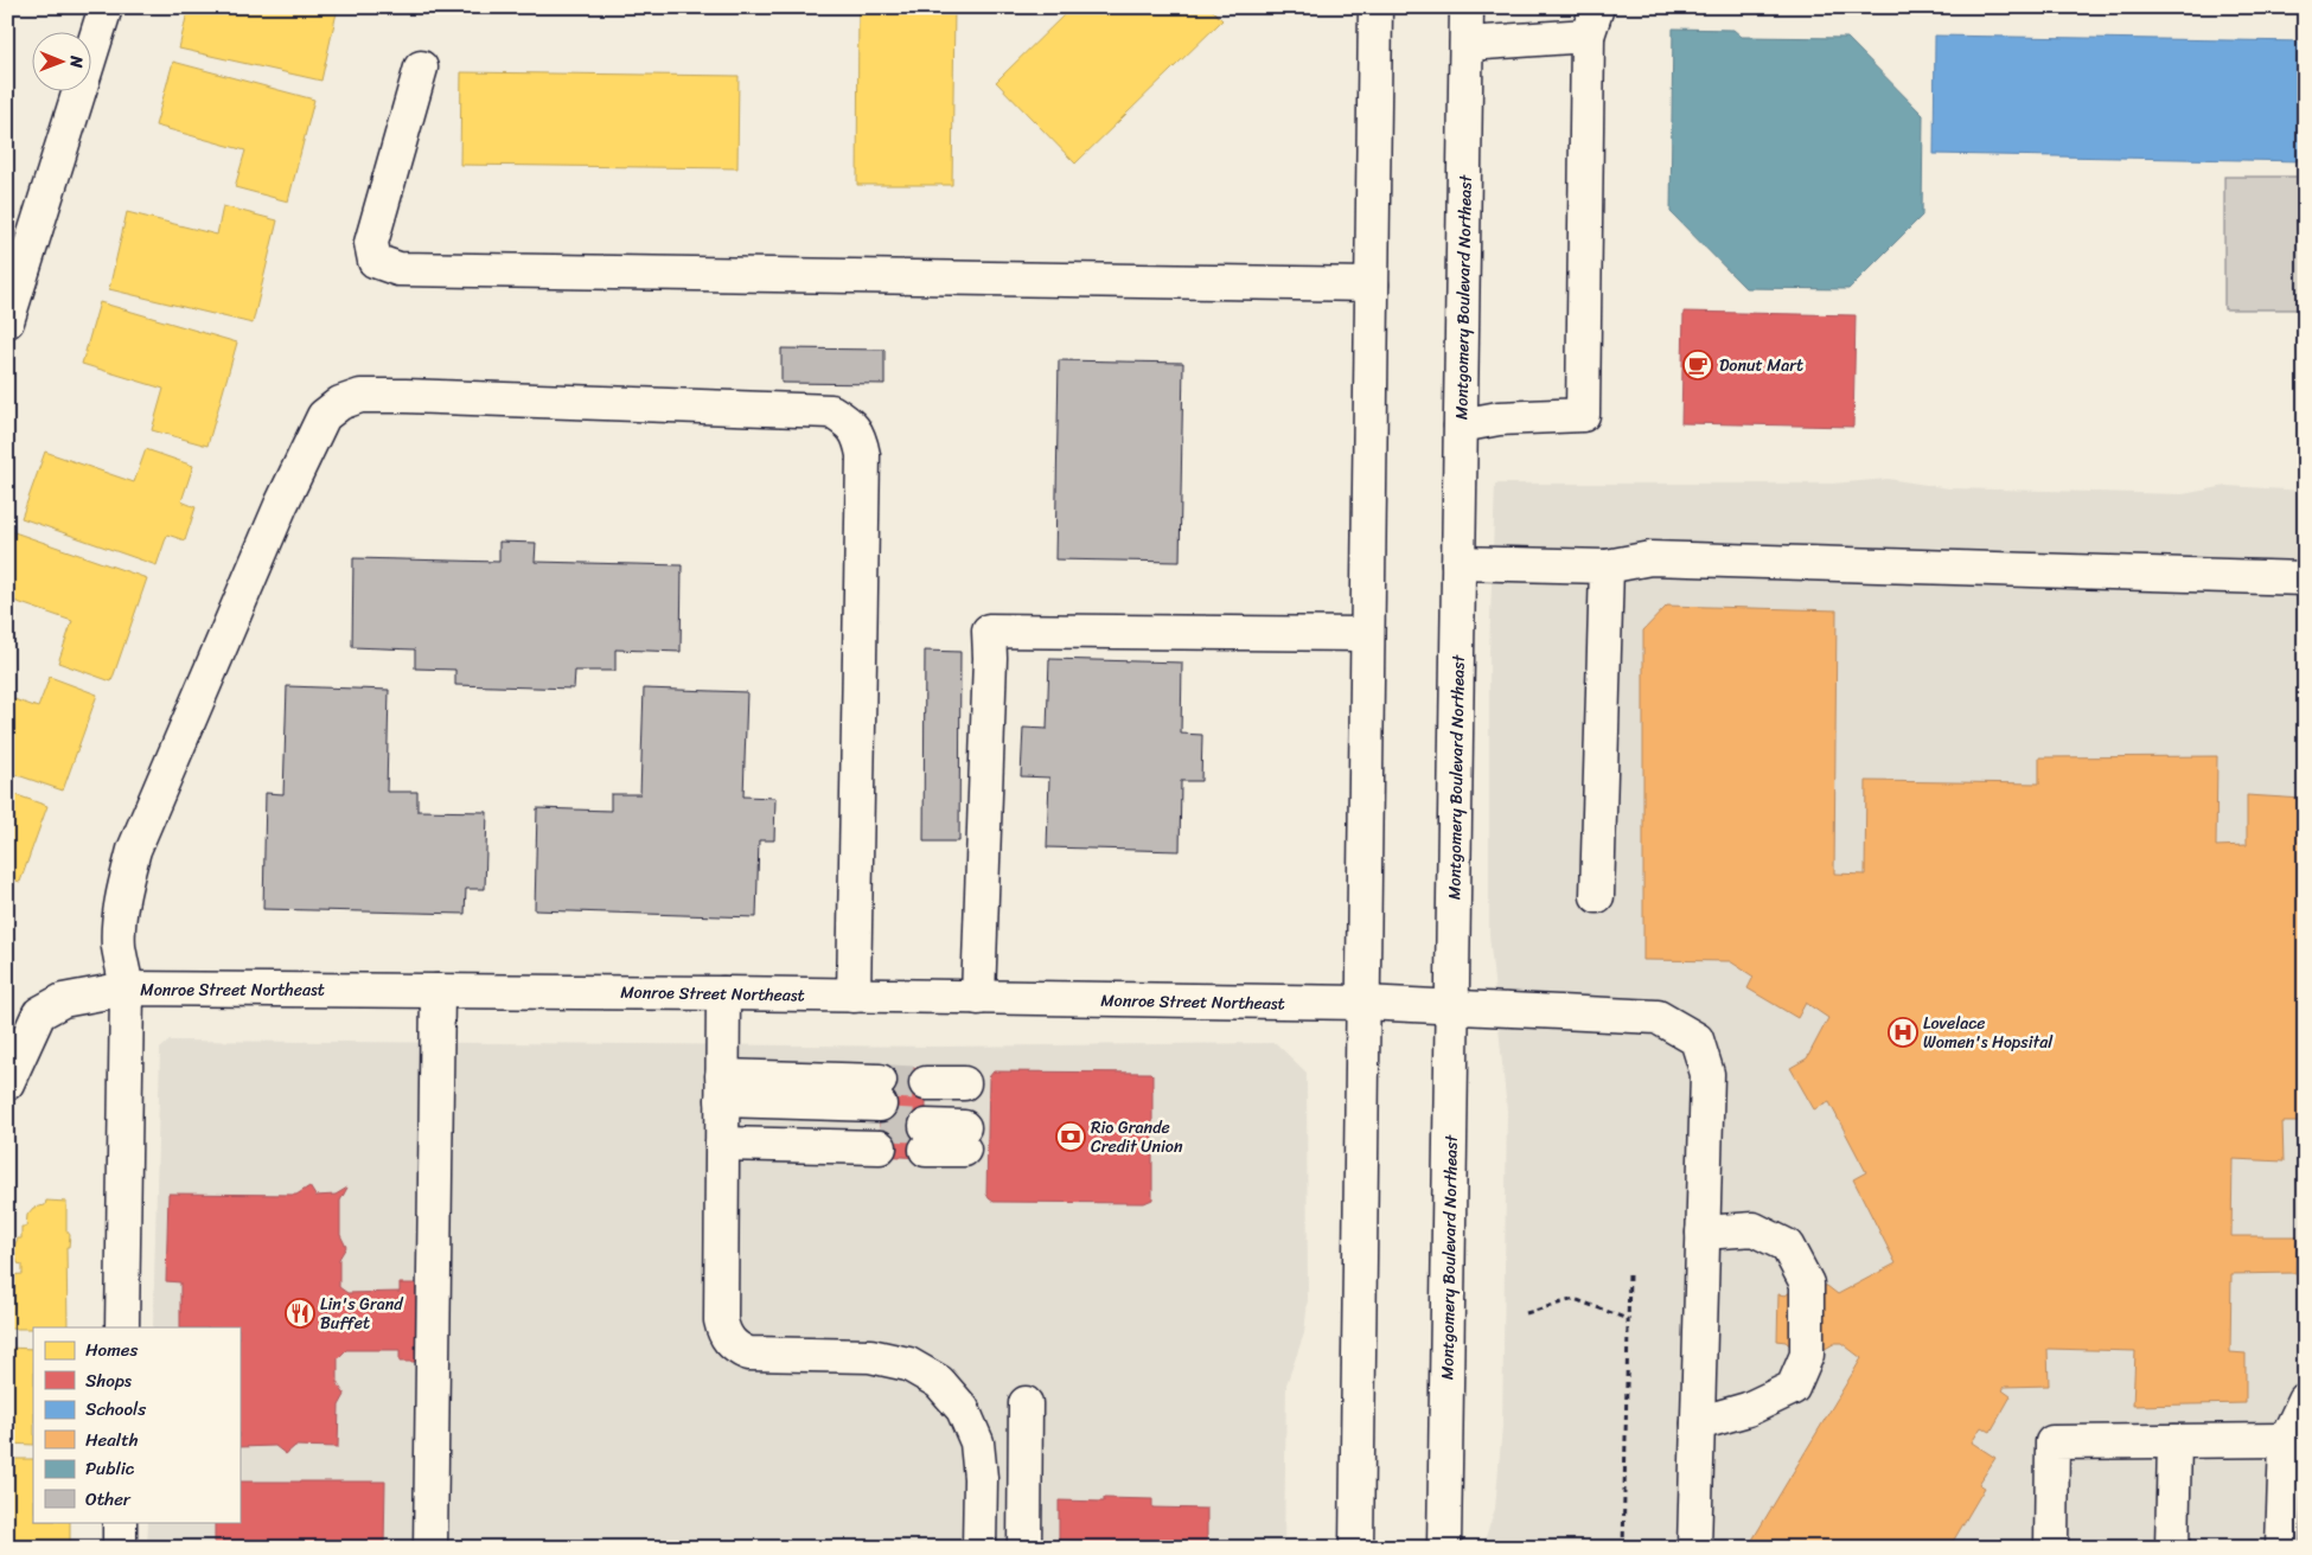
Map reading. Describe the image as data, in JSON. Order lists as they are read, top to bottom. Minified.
{"streets":{"main road":["Montgomery Boulevard Northeast","Monroe Street Northeast"]},"crossings":[["Montgomery Boulevard Northeast","Monroe Street Northeast"]],"places":{"cafe":["Donut Mart"],"hospital":["Lovelace Women's Hopsital"],"bank":["Rio Grande Credit Union"],"restaurant":["Lin's Grand Buffet"]},"legend":["Homes","Shops","Schools","Health","Public","Other"],"north":"right"}
